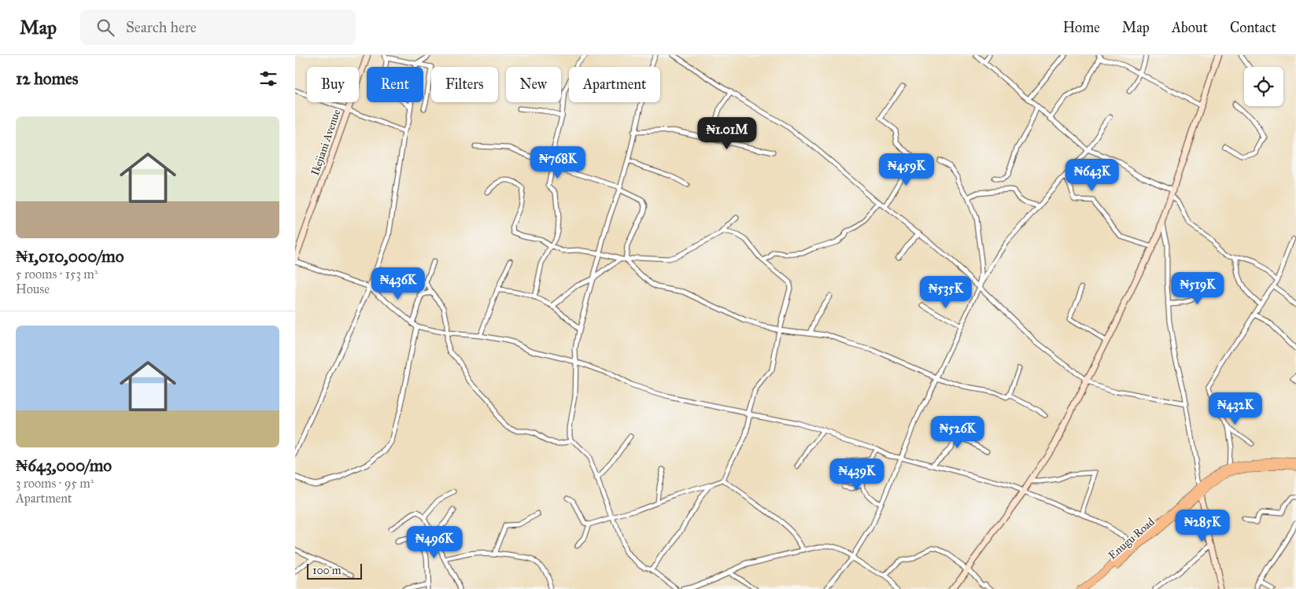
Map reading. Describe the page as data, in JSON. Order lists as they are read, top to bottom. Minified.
{"streets":{"main road":["Ikejiani Avenue","Enugu Road"]},"scale_bar":"100 m","page":{"header":"Map","search":"Search here","nav":["Home","Map","About","Contact"],"heading":"12 homes","chip":["Buy","Rent","Filters","New","Apartment"],"list":[{"name":"₦1,010,000/mo","note":"5 rooms · 153 m² · House"},{"name":"₦643,000/mo","note":"3 rooms · 95 m² · Apartment"}],"price":["₦1.01M","₦768K","₦459K","₦643K","₦436K","₦519K","₦535K","₦432K","₦526K","₦439K","₦285K","₦496K"],"scale":"100 m"}}
